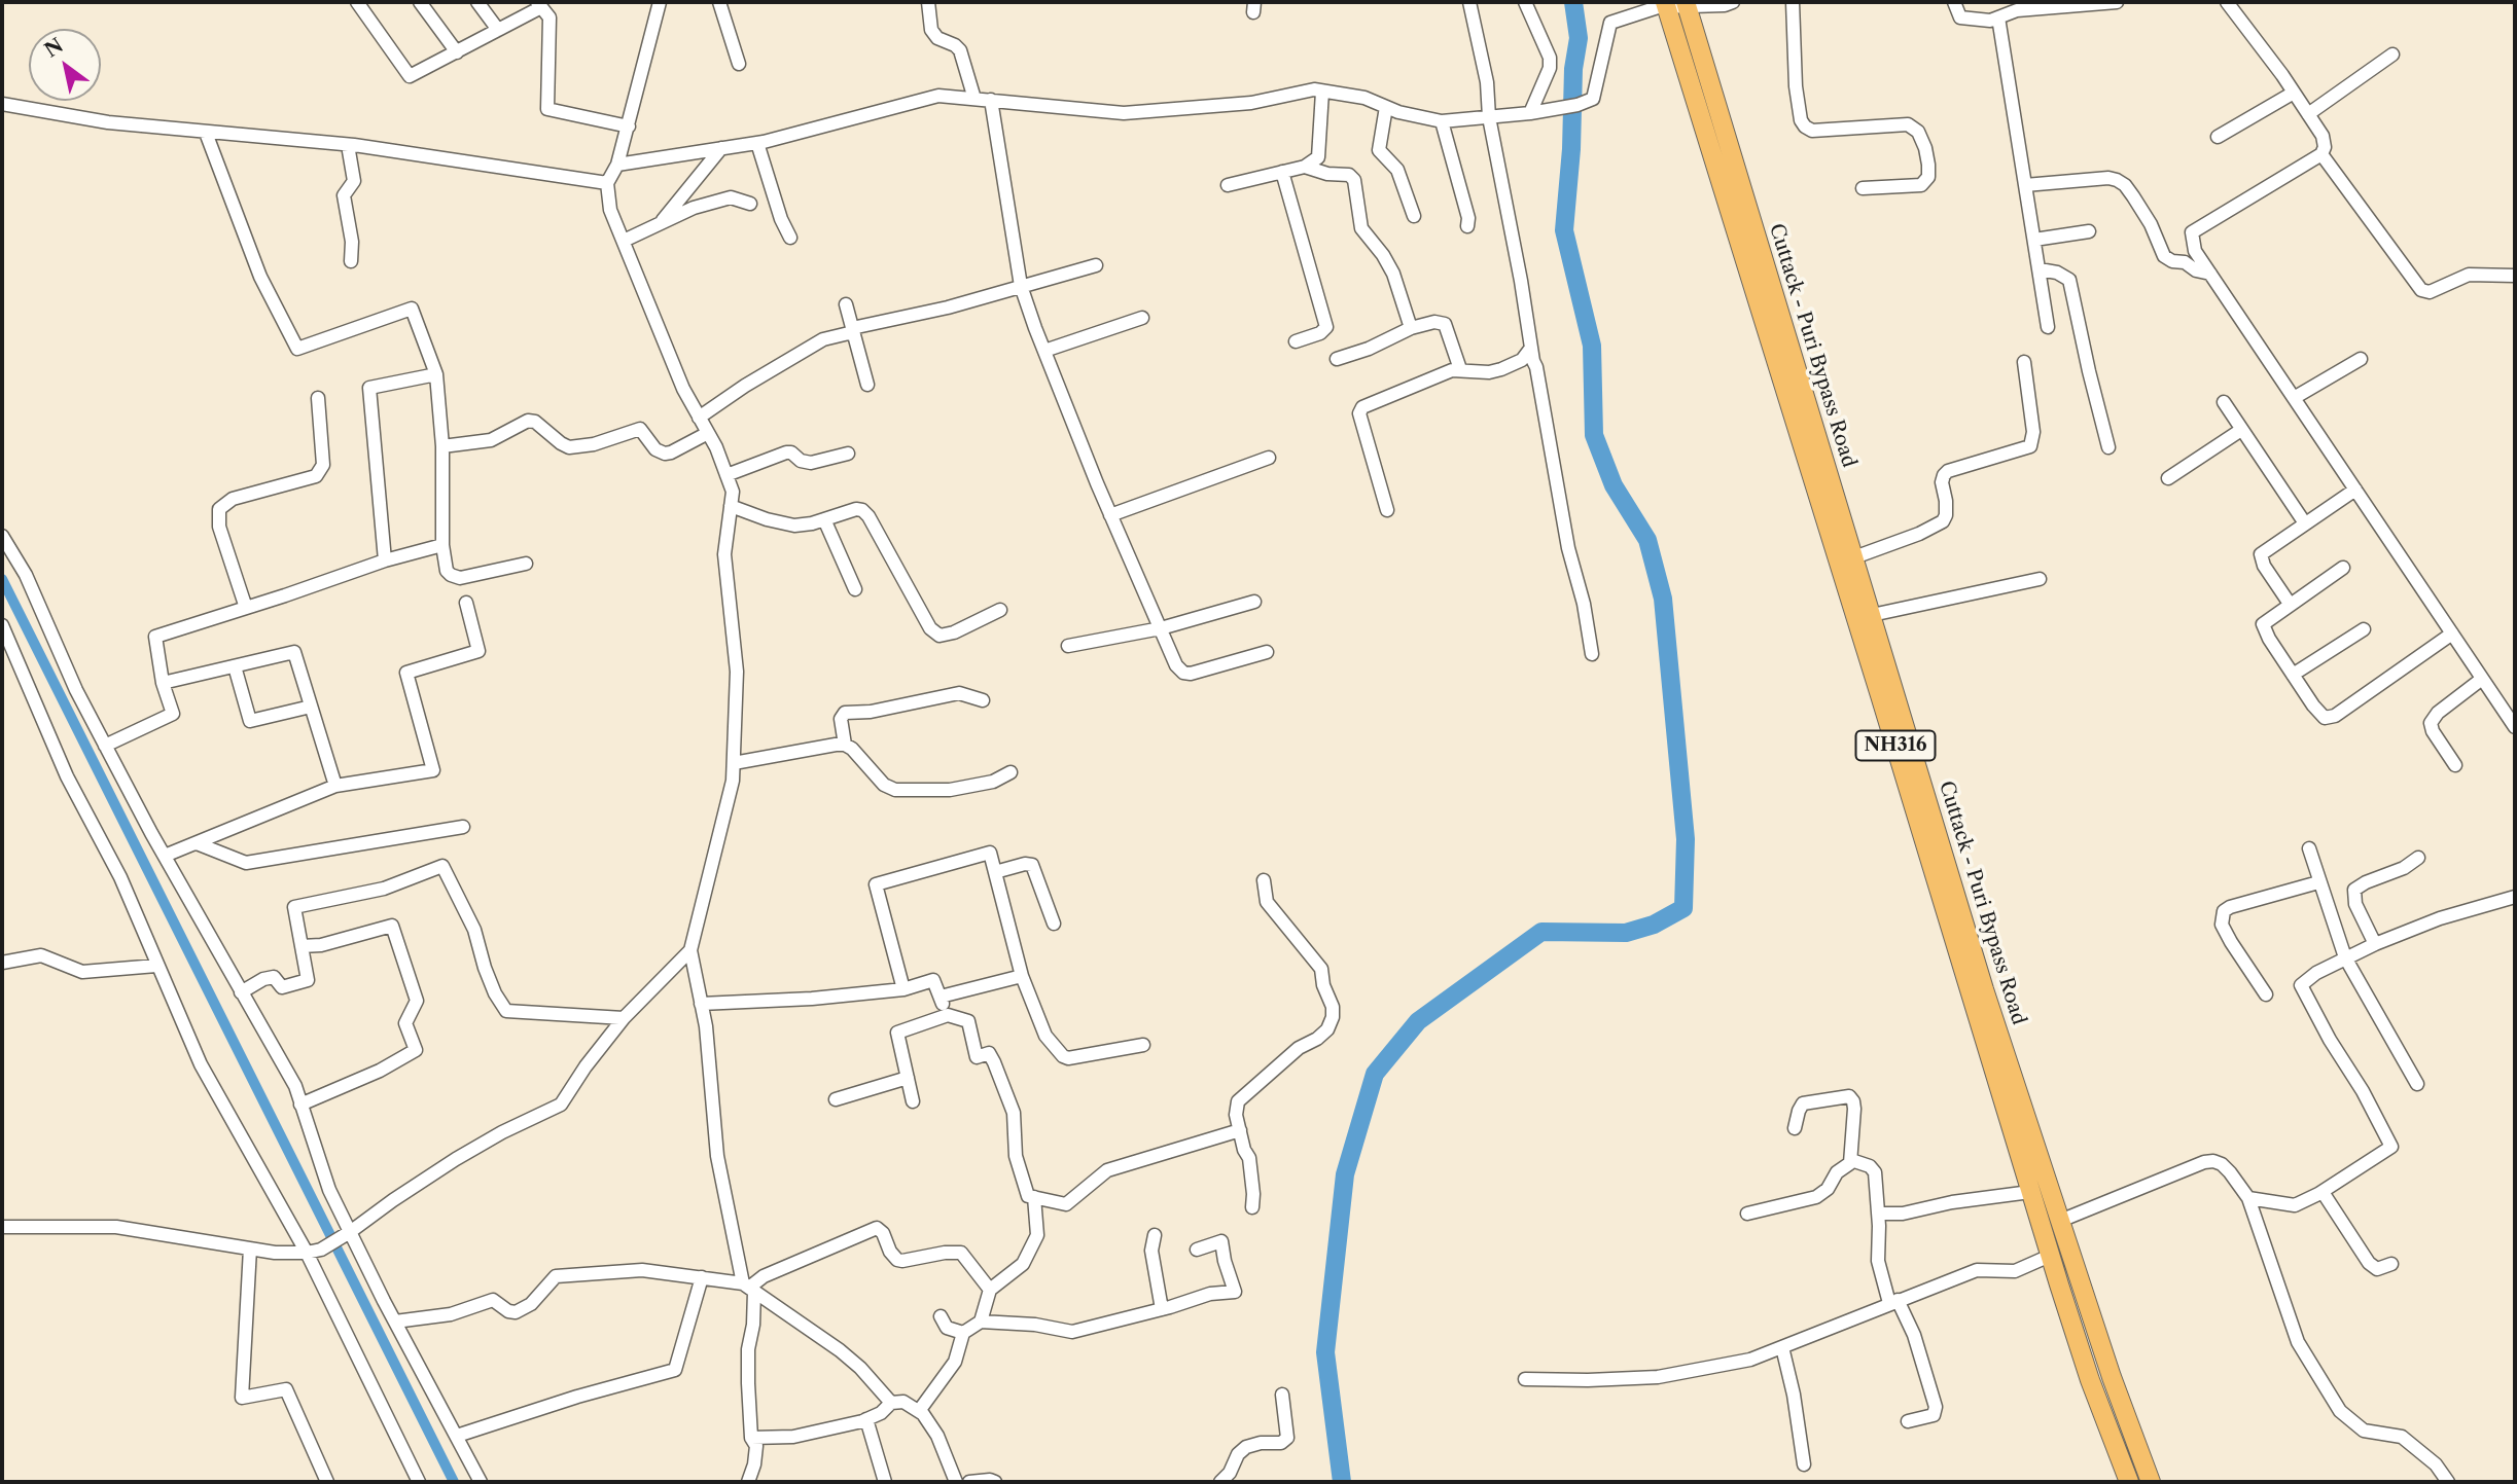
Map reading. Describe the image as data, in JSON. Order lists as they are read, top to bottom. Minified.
{"streets":{"highway":["Cuttack - Puri Bypass Road","NH316"]},"north":"top left"}
